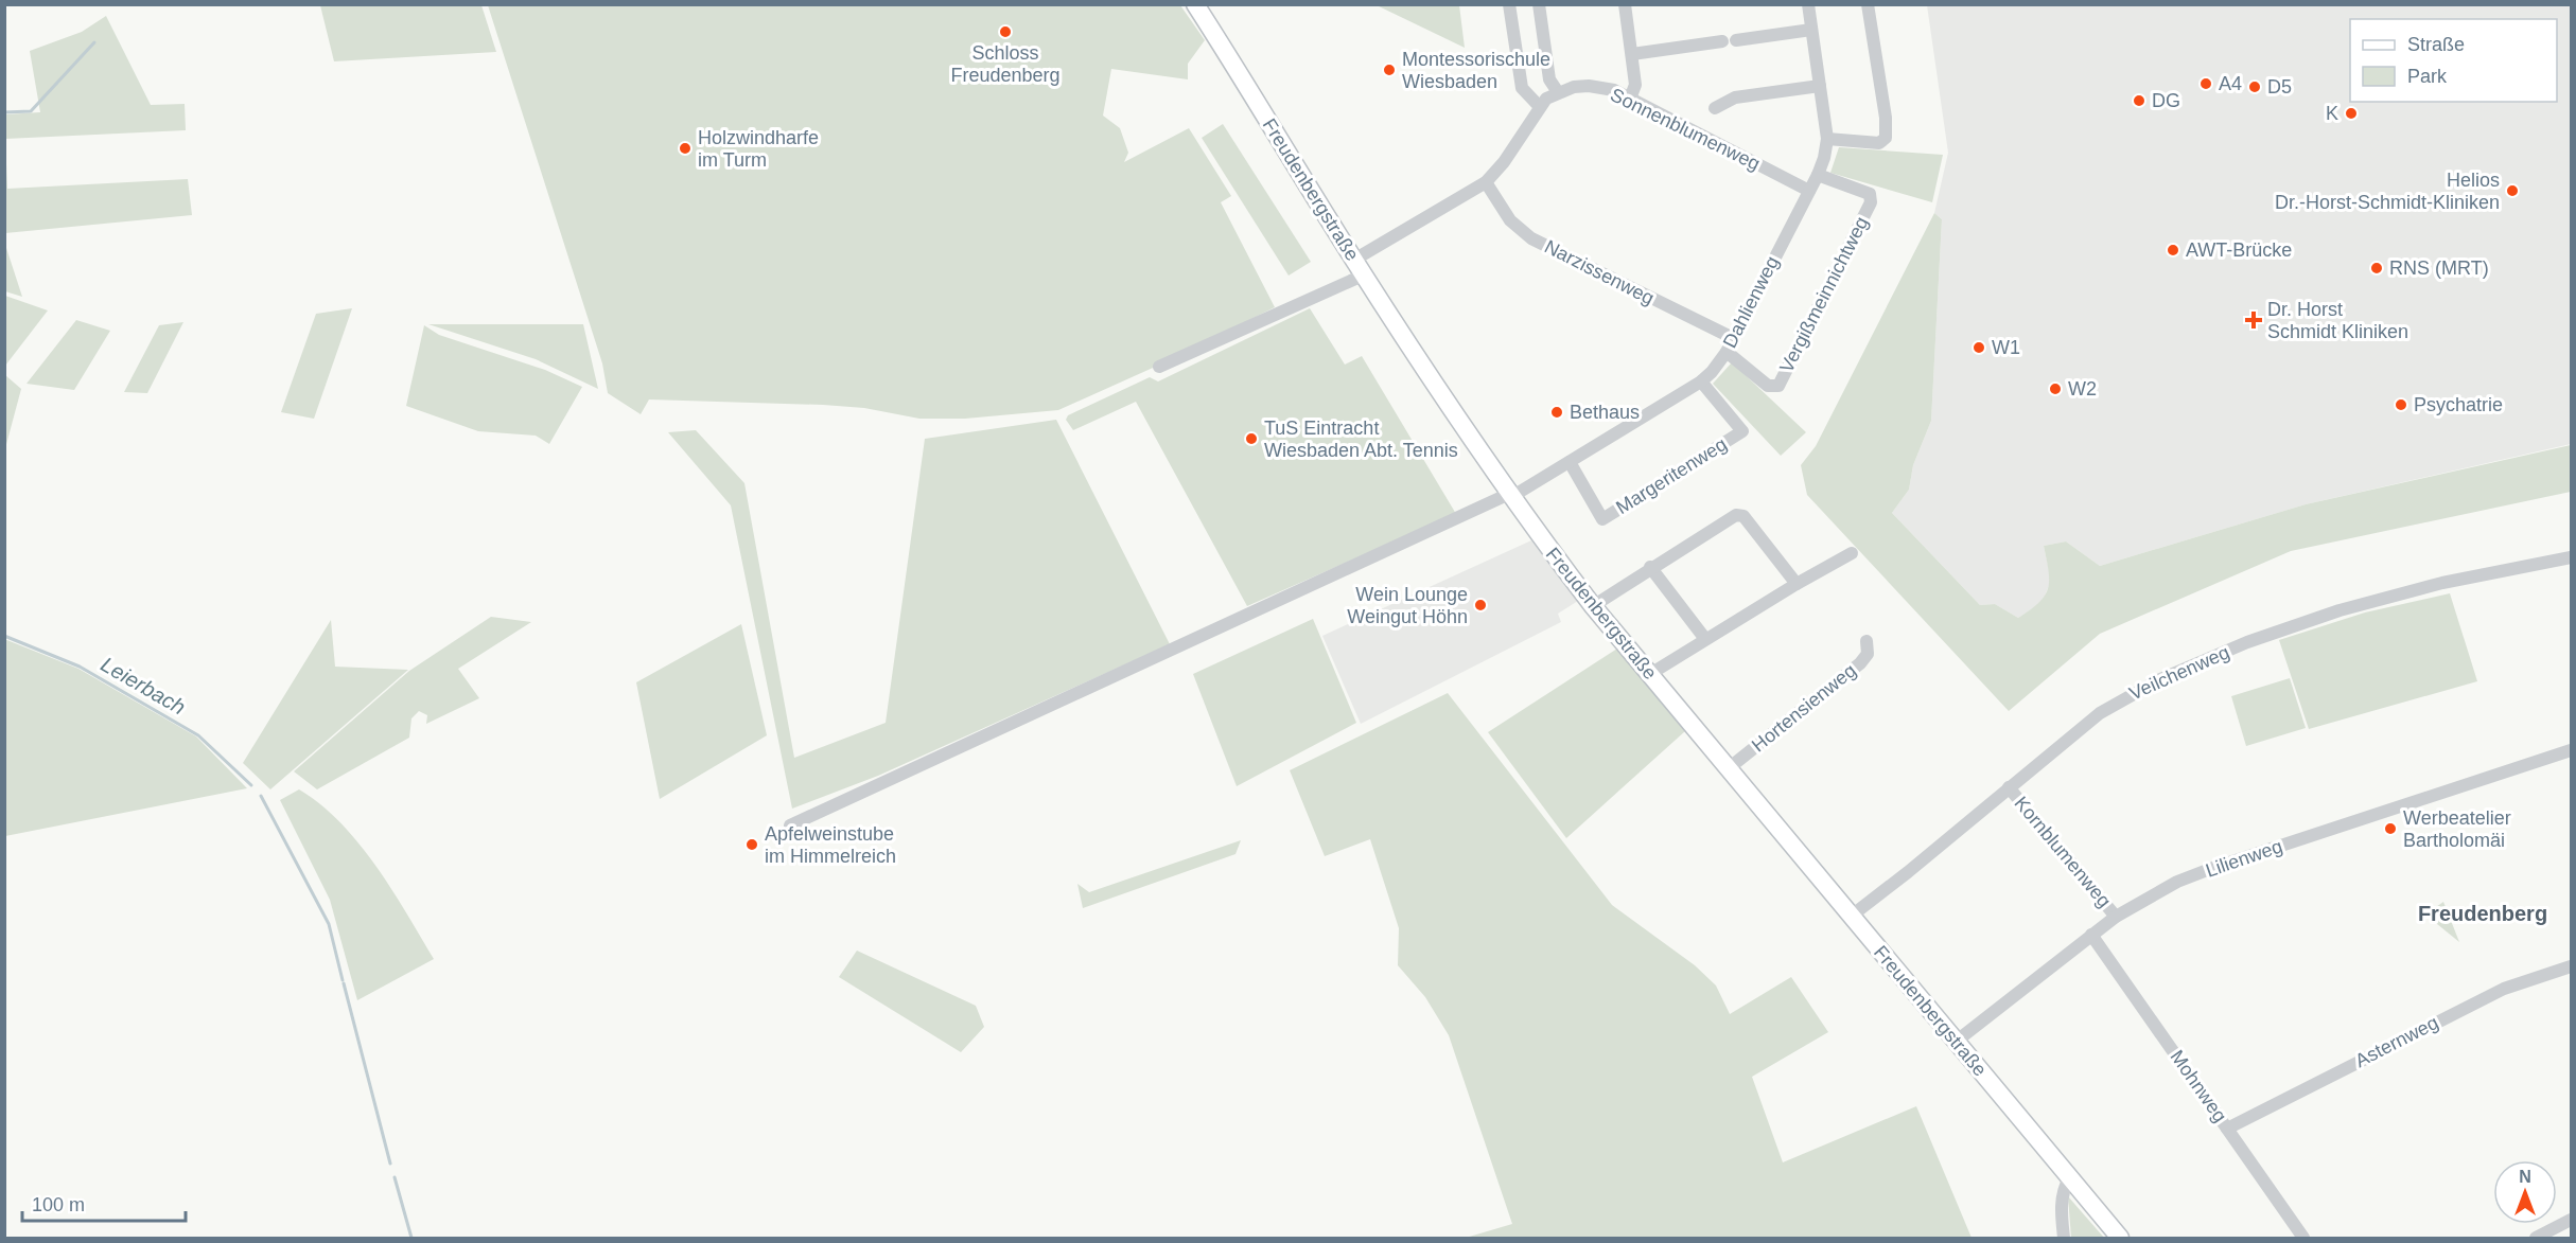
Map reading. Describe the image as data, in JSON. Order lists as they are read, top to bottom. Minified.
{"streets":{"street":["Sonnenblumenweg","Freudenbergstraße","Narzissenweg","Vergißmeinnichtweg","Dahlienweg","Margeritenweg","Veilchenweg","Hortensienweg","Kornblumenweg","Lilienweg","Asternweg","Mohnweg"]},"crossings":[["Sonnenblumenweg","Freudenbergstraße"],["Sonnenblumenweg","Narzissenweg"],["Sonnenblumenweg","Dahlienweg"],["Freudenbergstraße","Dahlienweg"],["Freudenbergstraße","Veilchenweg"],["Freudenbergstraße","Hortensienweg"],["Freudenbergstraße","Lilienweg"],["Narzissenweg","Dahlienweg"],["Vergißmeinnichtweg","Dahlienweg"],["Dahlienweg","Margeritenweg"],["Veilchenweg","Kornblumenweg"],["Kornblumenweg","Lilienweg"],["Lilienweg","Mohnweg"],["Asternweg","Mohnweg"]],"districts":["Freudenberg"],"water":["Leierbach"],"places":{"other":["Schloss Freudenberg","Montessorischule Wiesbaden","A4","D5","DG","K","Holzwindharfe im Turm","Helios Dr.-Horst-Schmidt-Kliniken","AWT-Brücke","RNS (MRT)","W1","W2","Psychatrie","Bethaus","TuS Eintracht Wiesbaden Abt. Tennis","Wein Lounge Weingut Höhn","Werbeatelier Bartholomäi","Apfelweinstube im Himmelreich"],"health":["Dr. Horst Schmidt Kliniken"]},"legend":["Straße","Park"],"scale_bar":"100 m","north":"top"}
